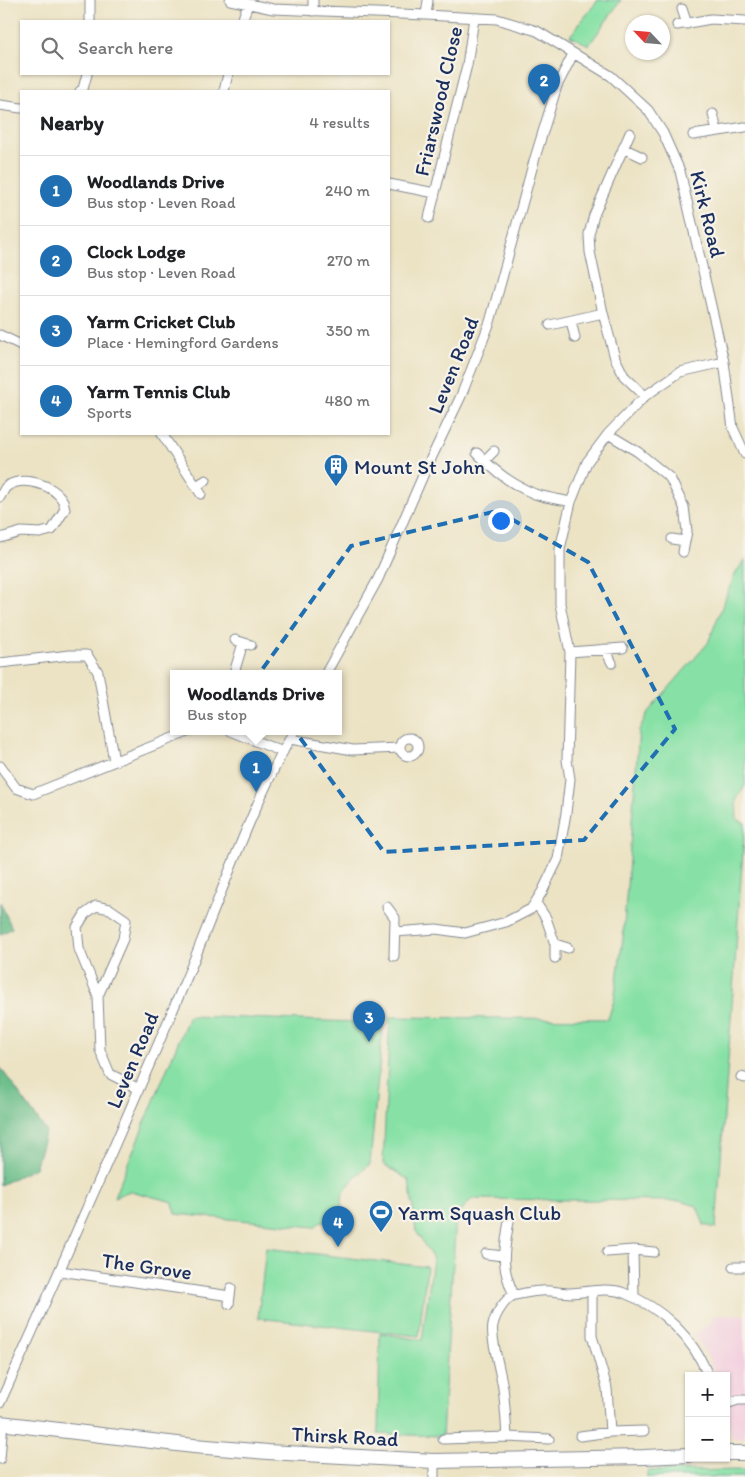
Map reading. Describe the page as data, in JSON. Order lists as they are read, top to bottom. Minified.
{"streets":{"main road":["Thirsk Road"],"street":["Friarswood Close","Kirk Road","Leven Road","The Grove"]},"crossings":[["Friarswood Close","Kirk Road"],["Kirk Road","Leven Road"],["Leven Road","The Grove"]],"places":{"building":["Mount St John"],"sports":["Yarm Squash Club"]},"north":"top left","page":{"search":"Search here","pins":["2","1","3","4"],"heading":["Nearby","4 results"],"list":[{"mark":"1","name":"Woodlands Drive","note":"Bus stop · Leven Road","value":"240 m"},{"mark":"2","name":"Clock Lodge","note":"Bus stop · Leven Road","value":"270 m"},{"mark":"3","name":"Yarm Cricket Club","note":"Place · Hemingford Gardens","value":"350 m"},{"mark":"4","name":"Yarm Tennis Club","note":"Sports","value":"480 m"}],"popup":["Woodlands Drive","Bus stop"],"map_buttons":["+","−"]}}
